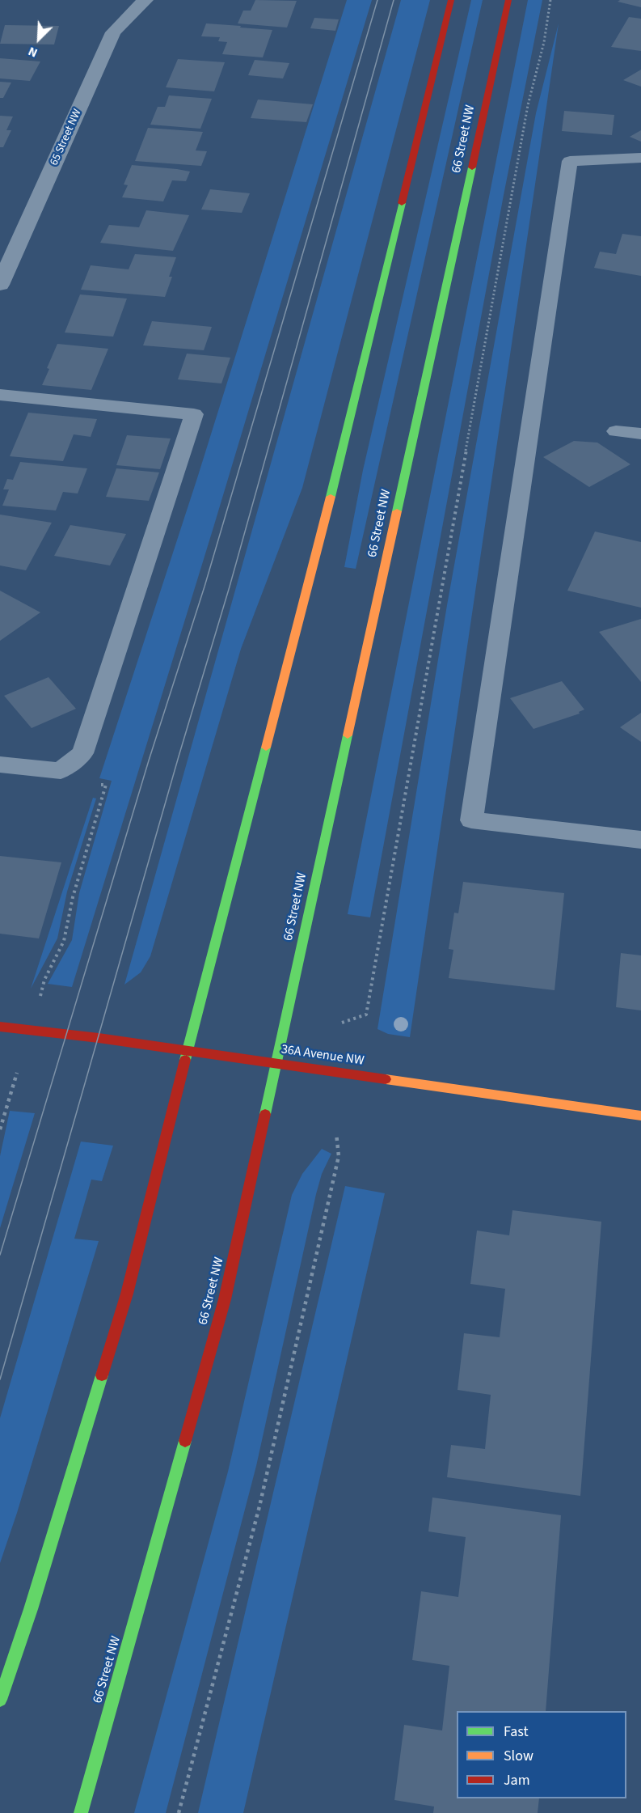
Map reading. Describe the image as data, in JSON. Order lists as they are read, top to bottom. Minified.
{"streets":{"main road":["66 Street NW","36A Avenue NW"],"street":["65 Street NW"]},"crossings":[["66 Street NW","36A Avenue NW"]],"legend":["Fast","Slow","Jam"],"north":"bottom left"}
